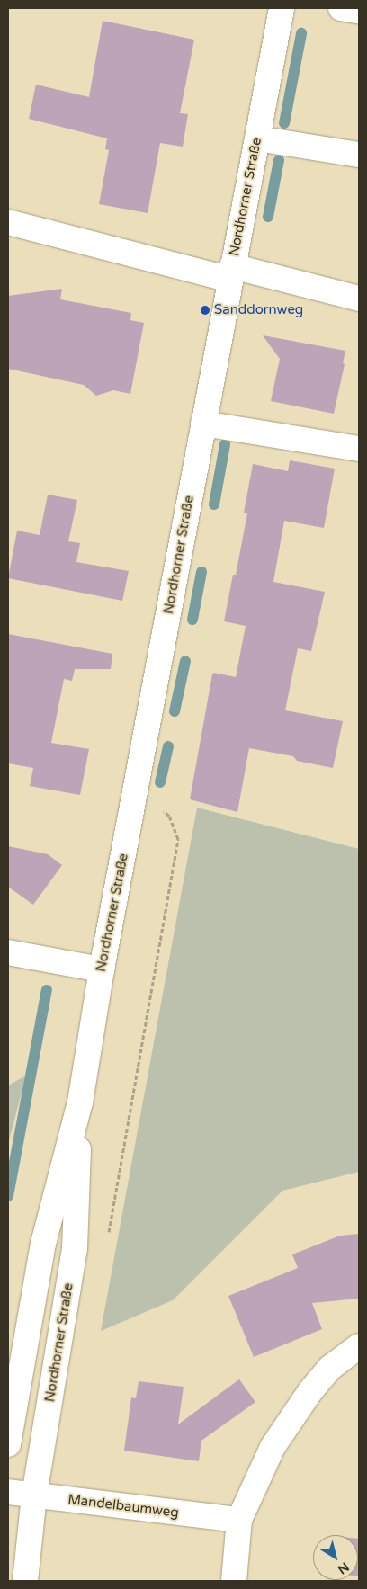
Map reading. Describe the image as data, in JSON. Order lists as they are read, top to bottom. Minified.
{"streets":{"street":["Nordhorner Straße","Mandelbaumweg"]},"crossings":[["Nordhorner Straße","Mandelbaumweg"]],"places":["Sanddornweg"],"north":"bottom right"}
